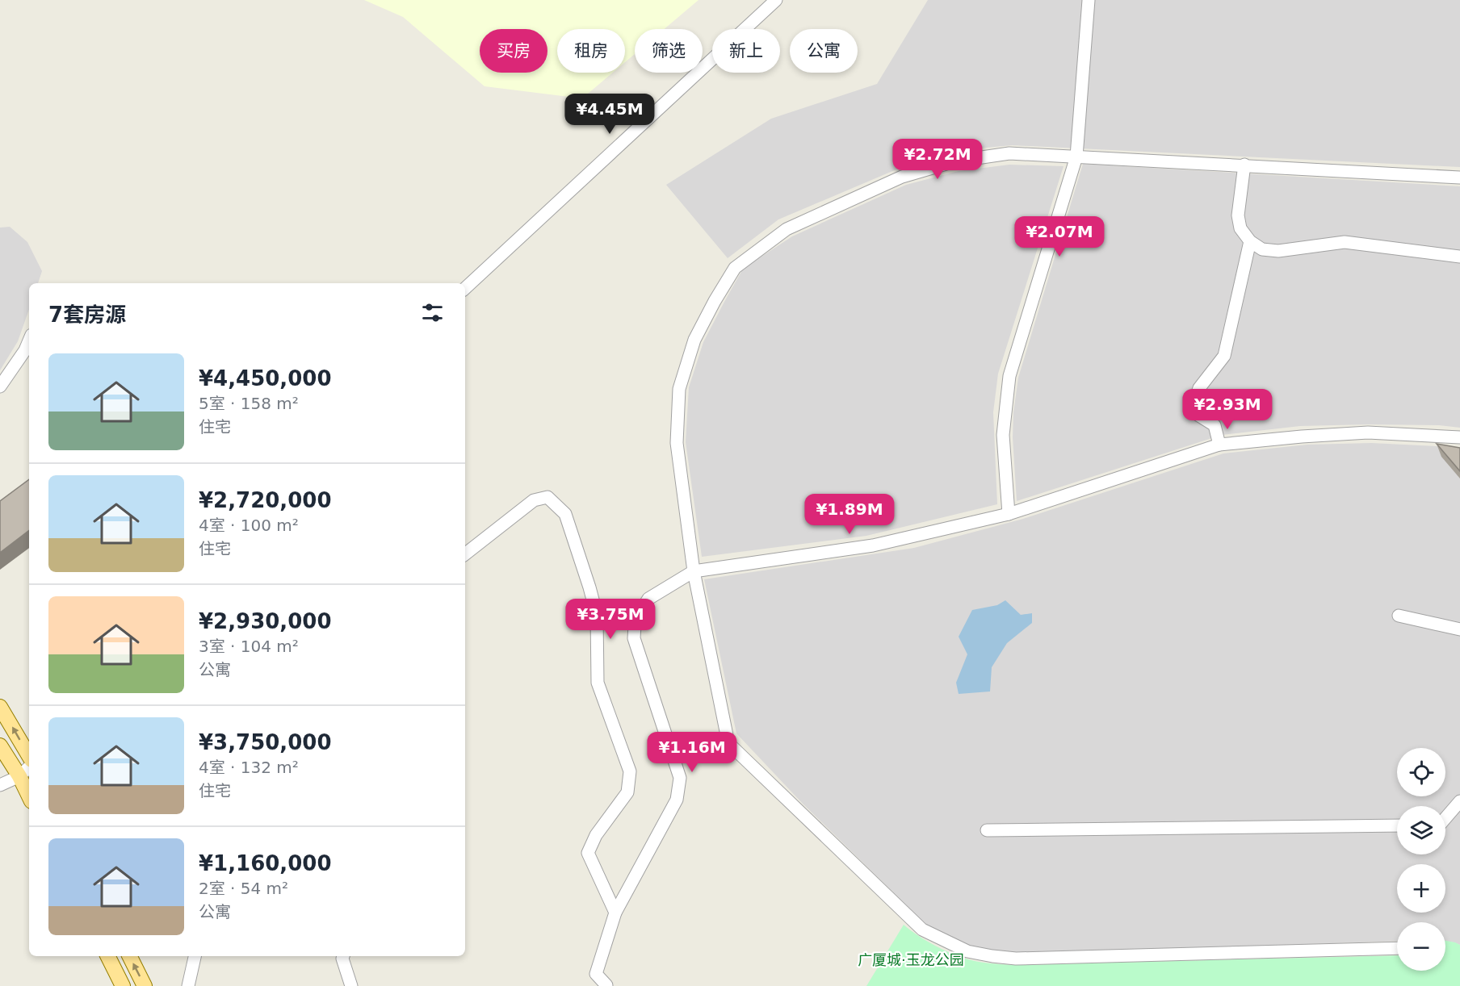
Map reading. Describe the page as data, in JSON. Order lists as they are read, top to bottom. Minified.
{"parks":["广厦城·玉龙公园"],"page":{"chip":["买房","租房","筛选","新上","公寓"],"price":["¥4.45M","¥2.72M","¥2.07M","¥2.93M","¥1.89M","¥3.75M","¥1.16M"],"heading":"7套房源","list":[{"name":"¥4,450,000","note":"5室 · 158 m² · 住宅"},{"name":"¥2,720,000","note":"4室 · 100 m² · 住宅"},{"name":"¥2,930,000","note":"3室 · 104 m² · 公寓"},{"name":"¥3,750,000","note":"4室 · 132 m² · 住宅"},{"name":"¥1,160,000","note":"2室 · 54 m² · 公寓"}],"map_buttons":["+","−"]}}
